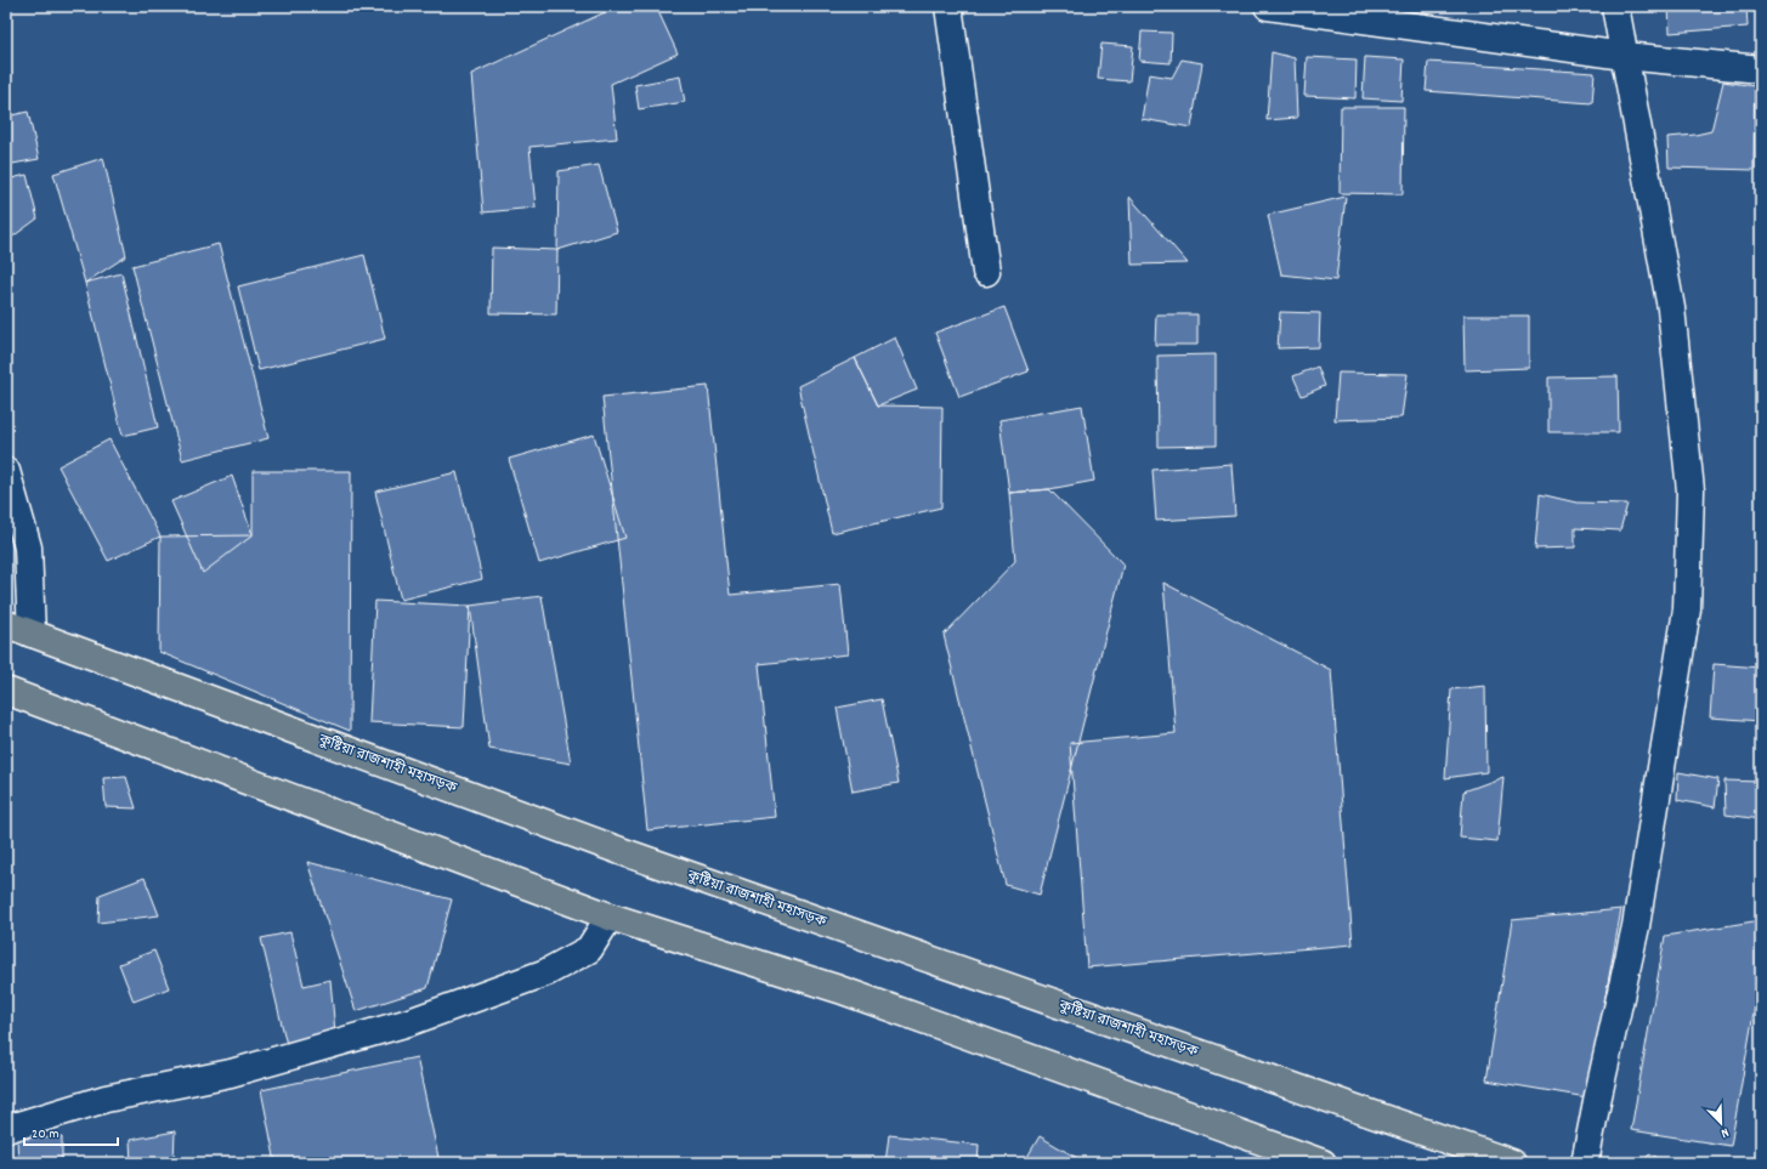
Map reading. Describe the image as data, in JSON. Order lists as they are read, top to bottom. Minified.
{"streets":{"highway":["কুষ্টিয়া রাজশাহী মহাসড়ক"]},"scale_bar":"20 m","north":"bottom right"}
